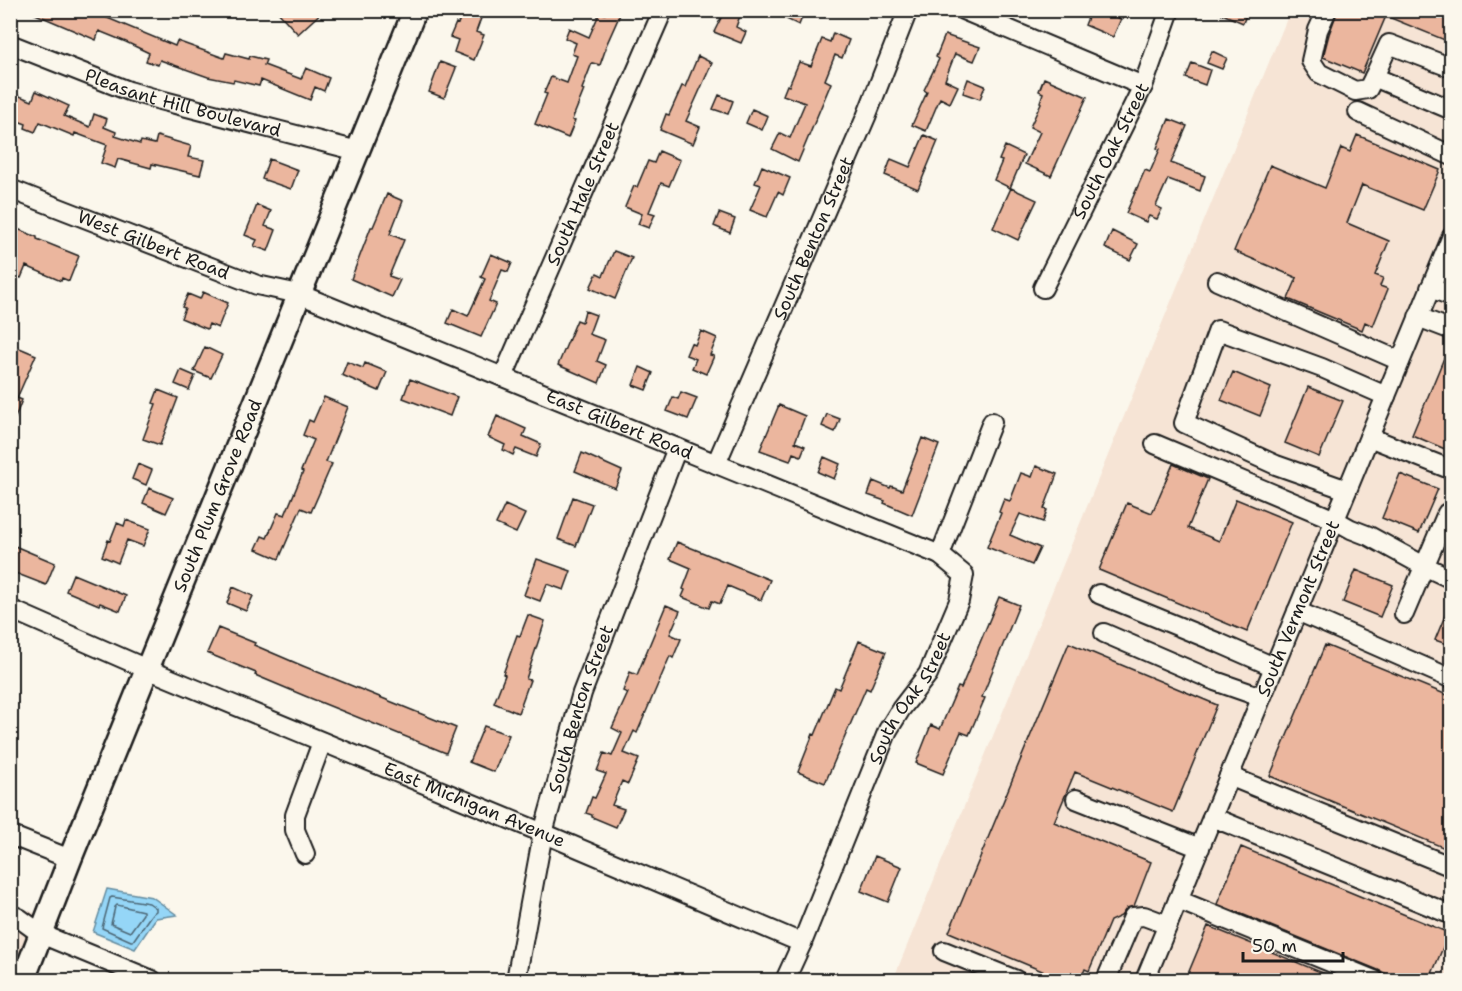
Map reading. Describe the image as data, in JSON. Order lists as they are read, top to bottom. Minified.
{"streets":{"main road":["South Plum Grove Road"],"street":["Pleasant Hill Boulevard","South Oak Street","South Hale Street","South Benton Street","West Gilbert Road","East Gilbert Road","South Vermont Street","East Michigan Avenue"]},"crossings":[["Pleasant Hill Boulevard","South Plum Grove Road"],["South Oak Street","East Gilbert Road"],["South Oak Street","East Michigan Avenue"],["South Hale Street","East Gilbert Road"],["South Benton Street","East Gilbert Road"],["South Benton Street","East Michigan Avenue"],["West Gilbert Road","East Gilbert Road"],["West Gilbert Road","South Plum Grove Road"],["East Gilbert Road","South Plum Grove Road"],["South Plum Grove Road","East Michigan Avenue"]],"scale_bar":"50 m"}
